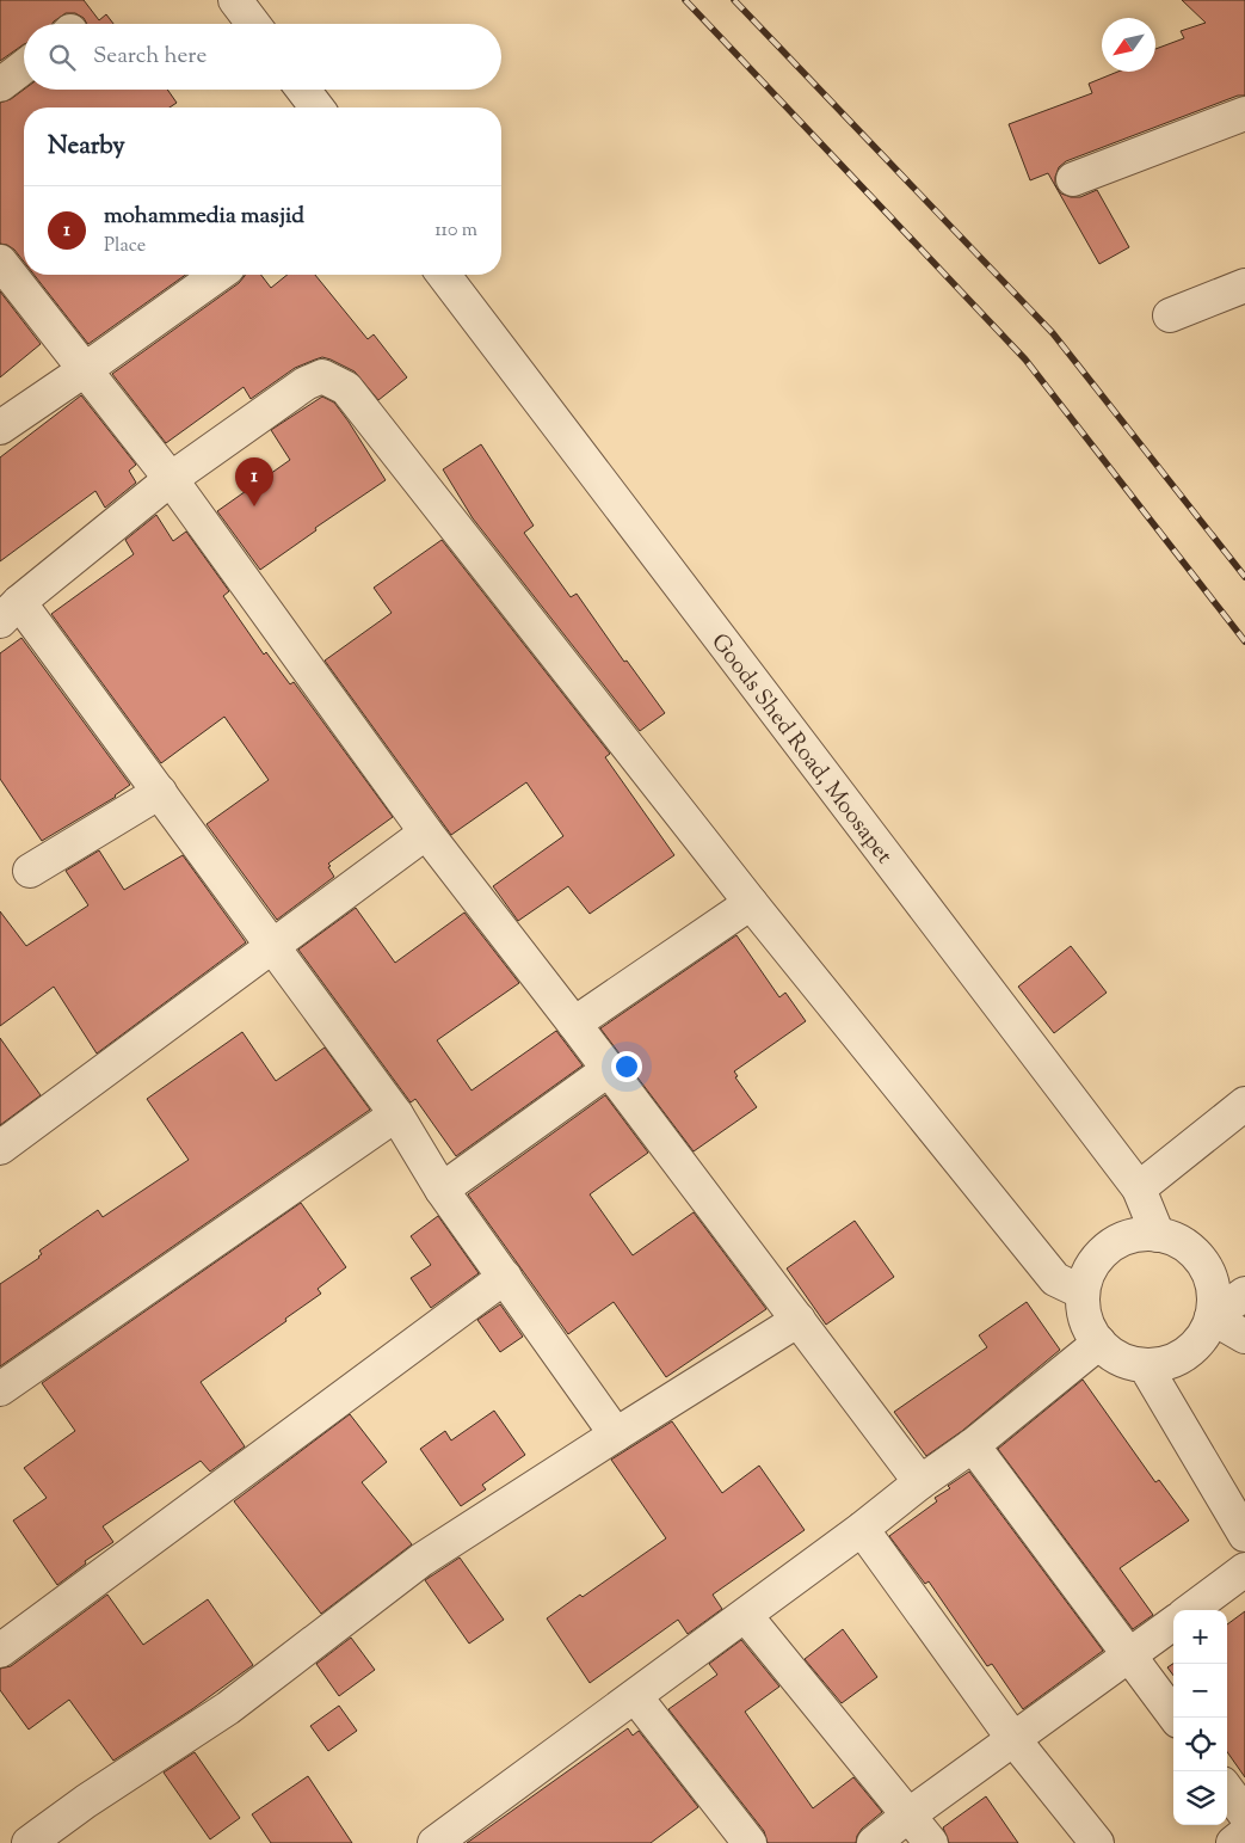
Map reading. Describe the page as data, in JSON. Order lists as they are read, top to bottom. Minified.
{"streets":{"street":["Goods Shed Road, Moosapet"]},"north":"bottom left","page":{"search":"Search here","heading":"Nearby","list":[{"mark":"1","name":"mohammedia masjid","note":"Place","value":"110 m"}],"pins":"1","map_buttons":["+","−"]}}
